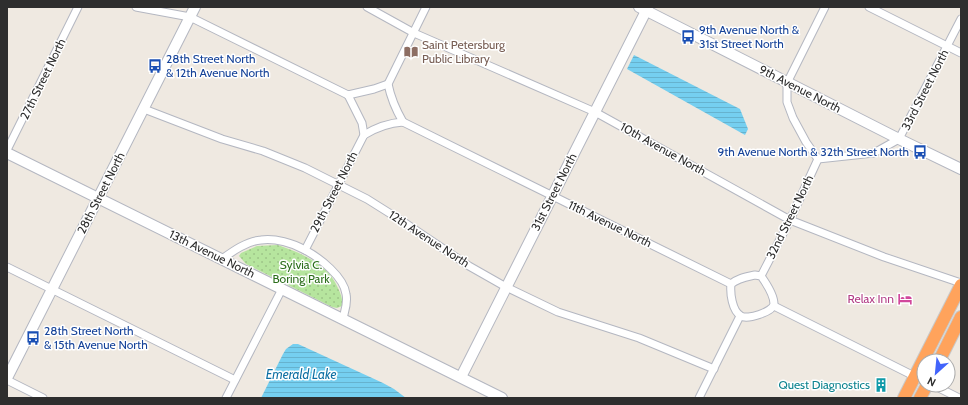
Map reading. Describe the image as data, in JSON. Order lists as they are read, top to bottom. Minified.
{"streets":{"street":["27th Street North","9th Avenue North","33rd Street North","10th Avenue North","29th Street North","31st Street North","28th Street North","32nd Street North","11th Avenue North","12th Avenue North","13th Avenue North"]},"crossings":[["27th Street North","13th Avenue North"],["9th Avenue North","33rd Street North"],["9th Avenue North","31st Street North"],["10th Avenue North","31st Street North"],["10th Avenue North","32nd Street North"],["29th Street North","12th Avenue North"],["31st Street North","11th Avenue North"],["31st Street North","12th Avenue North"],["31st Street North","13th Avenue North"],["28th Street North","12th Avenue North"],["28th Street North","13th Avenue North"],["32nd Street North","11th Avenue North"]],"water":["Emerald Lake"],"parks":["Sylvia C. Boring Park"],"places":{"bus stop":["9th Avenue North & 31st Street North","28th Street North & 12th Avenue North","9th Avenue North & 32th Street North","28th Street North & 15th Avenue North"],"library":["Saint Petersburg Public Library"],"hotel":["Relax Inn"],"building":["Quest Diagnostics"]},"north":"bottom left"}
